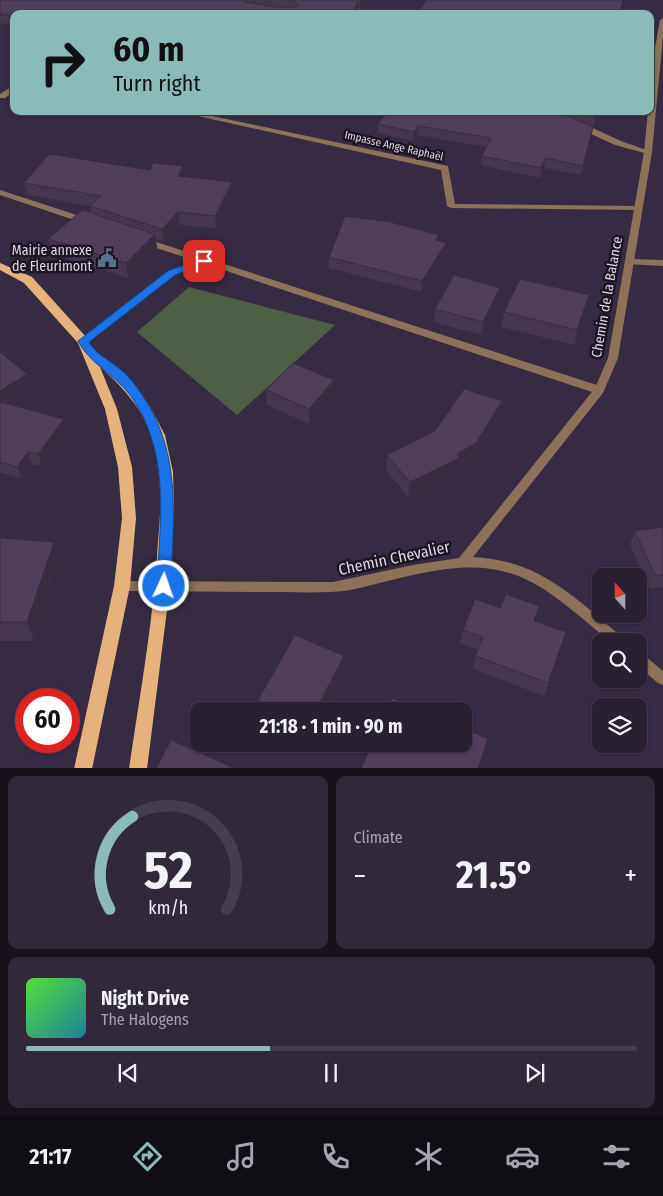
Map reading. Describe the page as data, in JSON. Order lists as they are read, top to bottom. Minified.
{"streets":{"street":["Impasse Ange Raphaël","Chemin de la Balance","Chemin Chevalier"]},"crossings":[["Impasse Ange Raphaël","Chemin de la Balance"],["Chemin de la Balance","Chemin Chevalier"]],"places":{"public building":["Mairie annexe de Fleurimont"]},"north":"top","page":{"turn":["60 m","Turn right"],"limit":"60","trip":"21:18 · 1 min · 90 m","tile":"Climate","heat":["−","21.5°","+"],"song":["Night Drive","The Halogens"],"tabs":"21:17","gauge":["52","km/h"]}}
